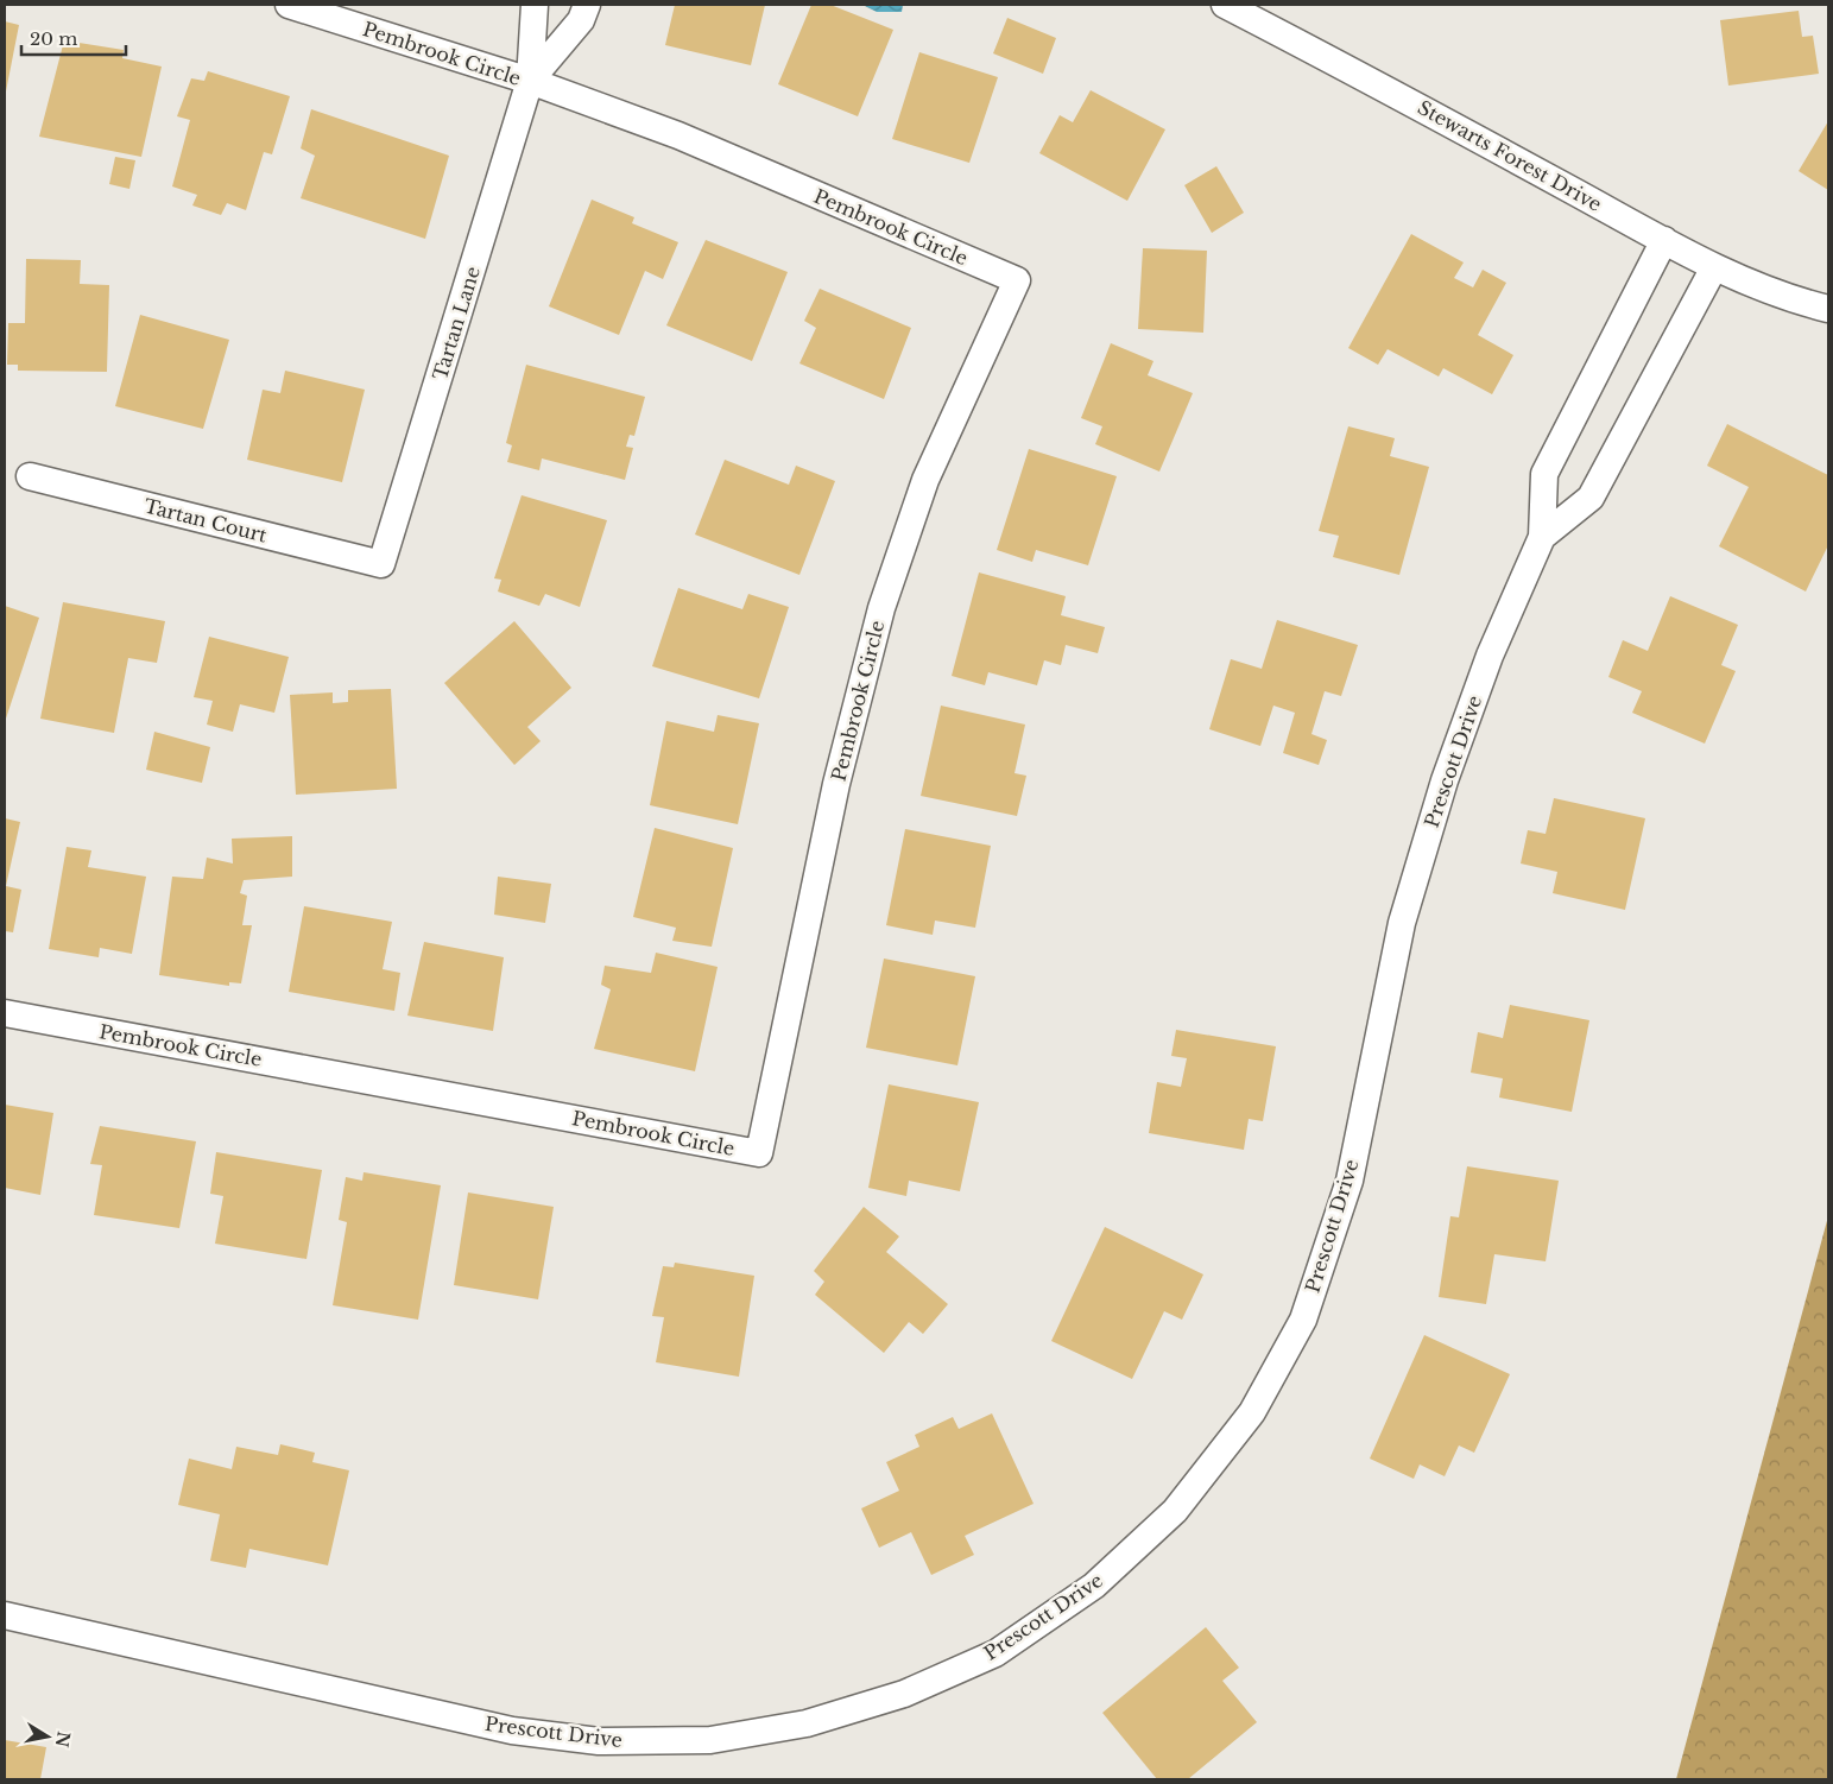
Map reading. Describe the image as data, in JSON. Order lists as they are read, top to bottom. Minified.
{"streets":{"street":["Pembrook Circle","Stewarts Forest Drive","Tartan Lane","Tartan Court","Prescott Drive"]},"crossings":[["Pembrook Circle","Tartan Lane"],["Stewarts Forest Drive","Prescott Drive"],["Tartan Lane","Tartan Court"]],"scale_bar":"20 m","north":"right"}
